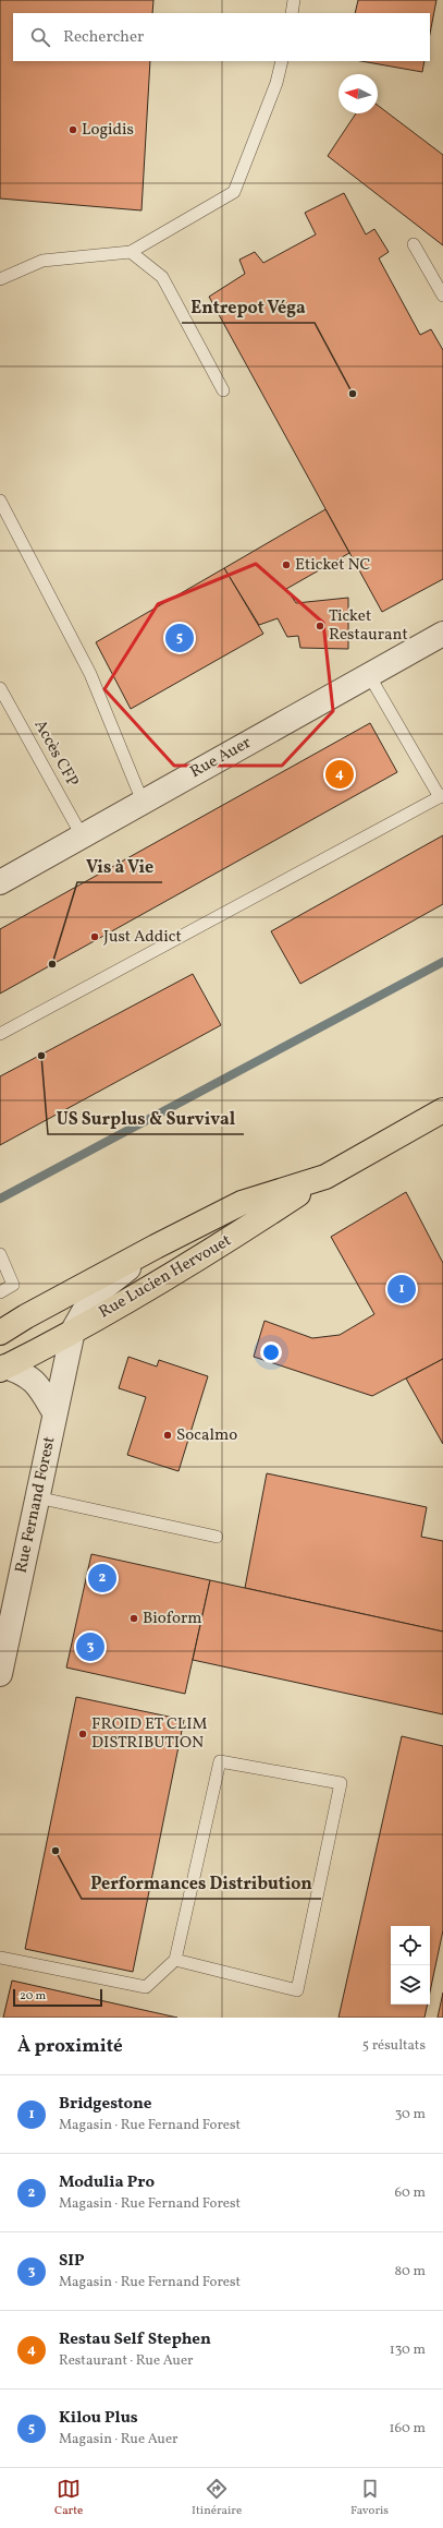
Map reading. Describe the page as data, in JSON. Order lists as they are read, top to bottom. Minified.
{"streets":{"main road":["Rue Lucien Hervouet","Rue Fernand Forest"],"street":["Rue Auer"],"lane":["Accès CFP"]},"crossings":[["Accès CFP","Rue Auer"],["Rue Lucien Hervouet","Rue Fernand Forest"]],"places":["Logidis","Entrepot Véga","Eticket NC","Ticket Restaurant","Just Addict","Vis à Vie","US Surplus & Survival","Socalmo","Bioform","FROID ET CLIM DISTRIBUTION","Performances Distribution"],"scale_bar":"20 m","north":"left","page":{"search":"Rechercher","pins":["5","4","1","2","3"],"scale":"20 m","heading":["À proximité","5 résultats"],"list":[{"mark":"1","name":"Bridgestone","note":"Magasin · Rue Fernand Forest","value":"30 m"},{"mark":"2","name":"Modulia Pro","note":"Magasin · Rue Fernand Forest","value":"60 m"},{"mark":"3","name":"SIP","note":"Magasin · Rue Fernand Forest","value":"80 m"},{"mark":"4","name":"Restau Self Stephen","note":"Restaurant · Rue Auer","value":"130 m"},{"mark":"5","name":"Kilou Plus","note":"Magasin · Rue Auer","value":"160 m"}],"nav":["Carte","Itinéraire","Favoris"]}}
